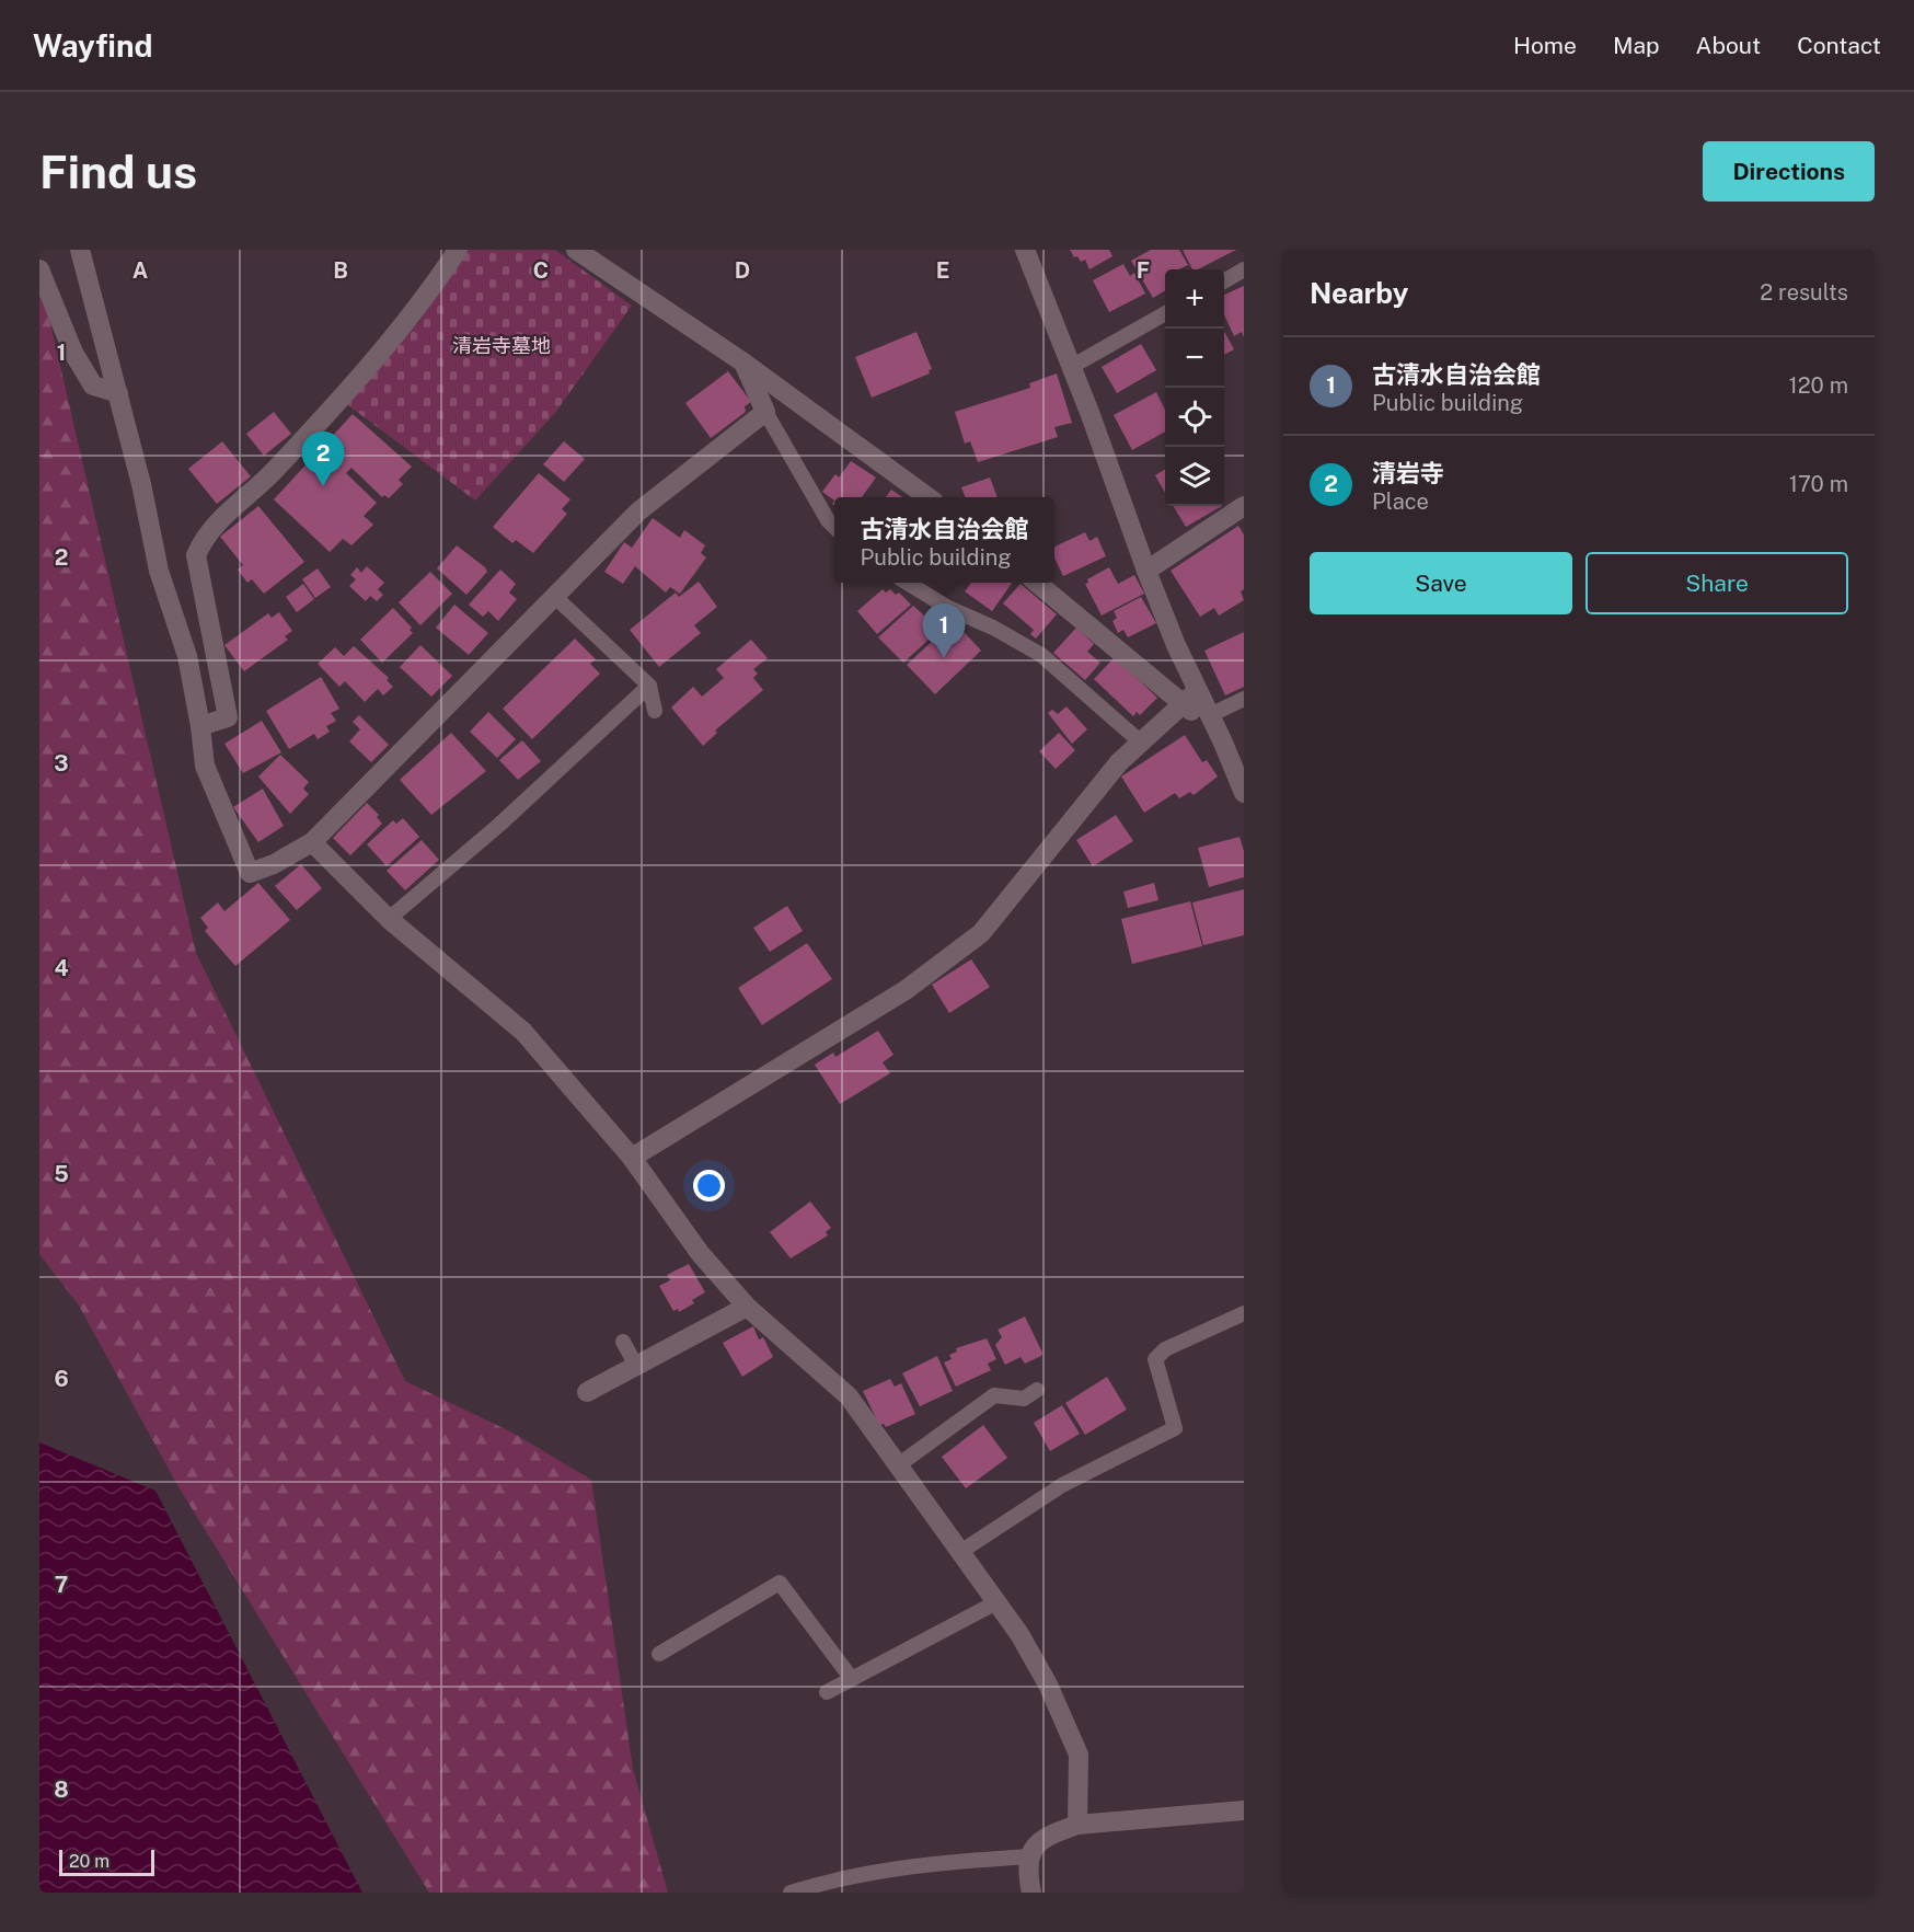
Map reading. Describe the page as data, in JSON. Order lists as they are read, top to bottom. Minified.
{"parks":["清岩寺墓地"],"scale_bar":"20 m","page":{"header":"Wayfind","nav":["Home","Map","About","Contact"],"buttons":["Directions",["Save","Share"]],"title":"Find us","heading":["Nearby","2 results"],"map_buttons":["+","−"],"list":[{"mark":"1","name":"古清水自治会館","note":"Public building","value":"120 m"},{"mark":"2","name":"清岩寺","note":"Place","value":"170 m"}],"pins":["2","1"],"popup":["古清水自治会館","Public building"],"scale":"20 m"},"grid":{"columns":["A","B","C","D","E","F"],"rows":["1","2","3","4","5","6","7","8"]}}
